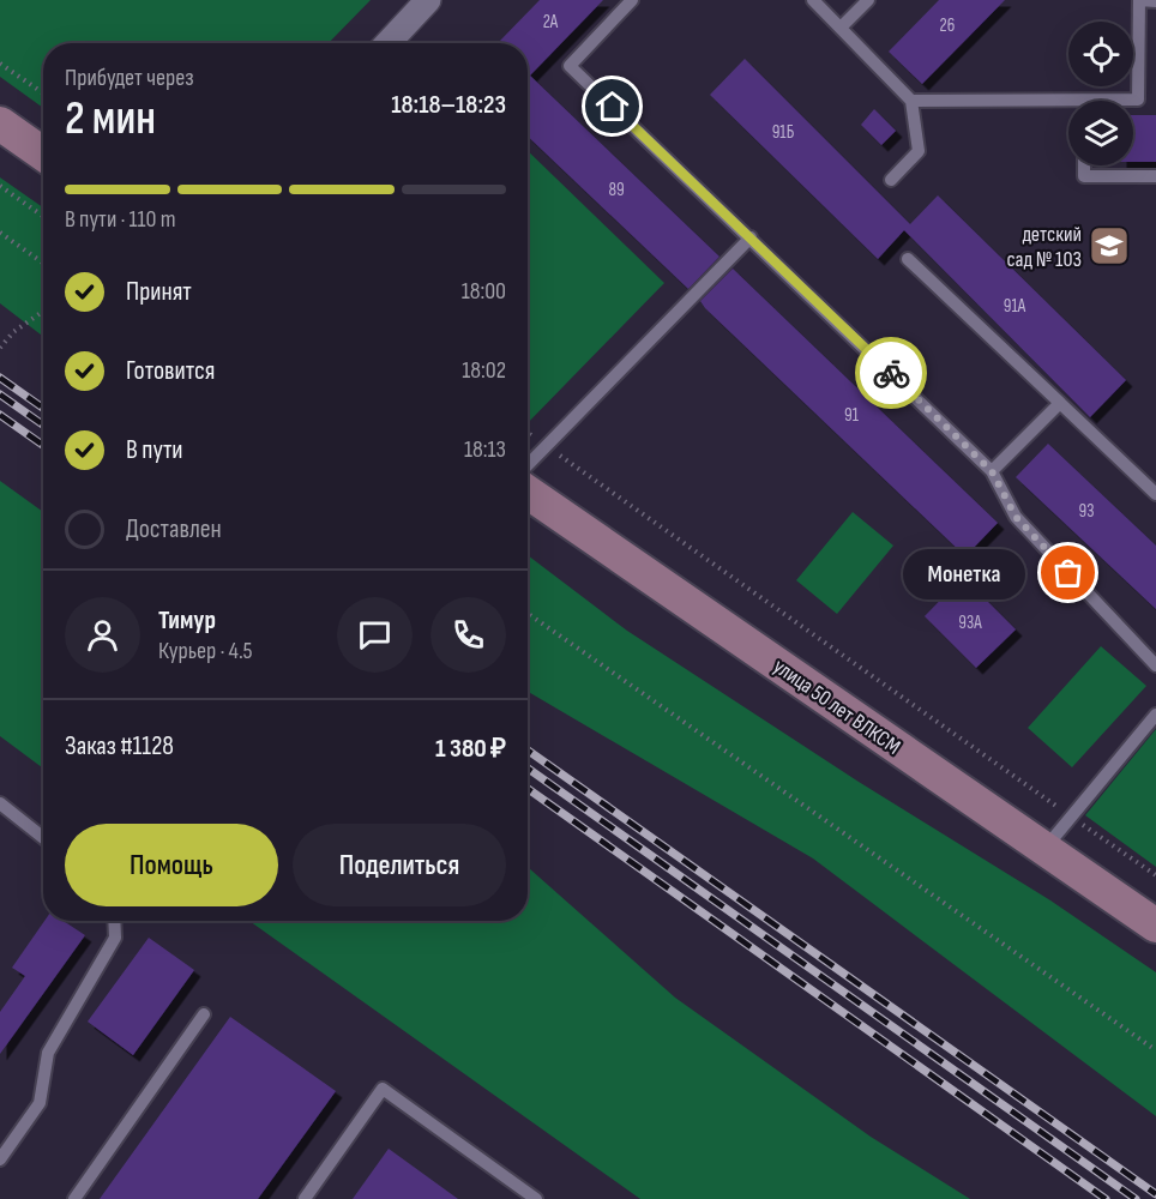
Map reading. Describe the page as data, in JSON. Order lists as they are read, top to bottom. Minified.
{"streets":{"street":["улица 50 лет ВЛКСМ"]},"places":{"school or university":["детский сад № 103"],"other":["Монетка"]},"house_numbers":["2А","26","91Б","89","91А","91","93","93А"],"page":{"heading":["2 мин","Прибудет через","18:18–18:23"],"panel":["Тимур","Курьер · 4.5","Заказ #1128","1 380 ₽"],"bar":"В пути · 110 m","list":[["Принят","18:00"],["Готовится","18:02"],["В пути","18:13"],"Доставлен"],"bubble":"Монетка","buttons":["Помощь","Поделиться"]}}
